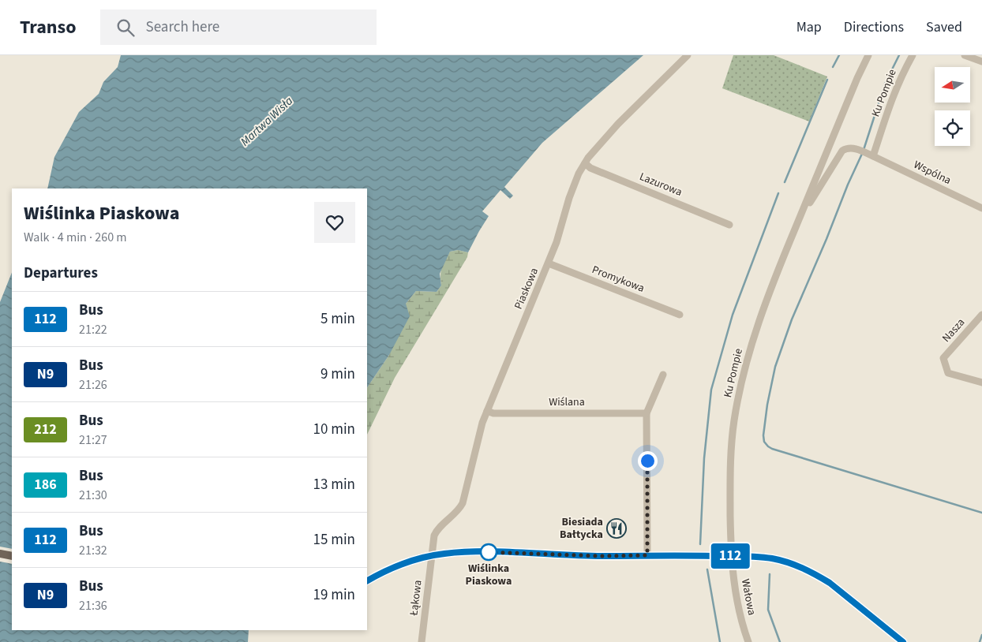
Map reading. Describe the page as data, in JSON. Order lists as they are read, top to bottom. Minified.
{"streets":{"street":["Ku Pompie","Wspólna","Lazurowa","Promykowa","Piaskowa","Nasza","Wiślana","Wałowa","Łąkowa"]},"crossings":[["Ku Pompie","Wspólna"],["Ku Pompie","Wałowa"],["Lazurowa","Piaskowa"],["Promykowa","Piaskowa"],["Piaskowa","Wiślana"],["Piaskowa","Łąkowa"]],"water":["Martwa Wisła"],"places":{"restaurant":["Biesiada Bałtycka"],"other":["Wiślinka Piaskowa"]},"lines":["bus line 112"],"north":"left","page":{"header":"Transo","search":"Search here","nav":["Map","Directions","Saved"],"on_map":"112","heading":[["Wiślinka Piaskowa","Walk · 4 min · 260 m"],"Departures"],"list":[{"mark":"112","name":"Bus","note":"21:22","value":"5 min"},{"mark":"N9","name":"Bus","note":"21:26","value":"9 min"},{"mark":"212","name":"Bus","note":"21:27","value":"10 min"},{"mark":"186","name":"Bus","note":"21:30","value":"13 min"},{"mark":"112","name":"Bus","note":"21:32","value":"15 min"},{"mark":"N9","name":"Bus","note":"21:36","value":"19 min"}]}}
